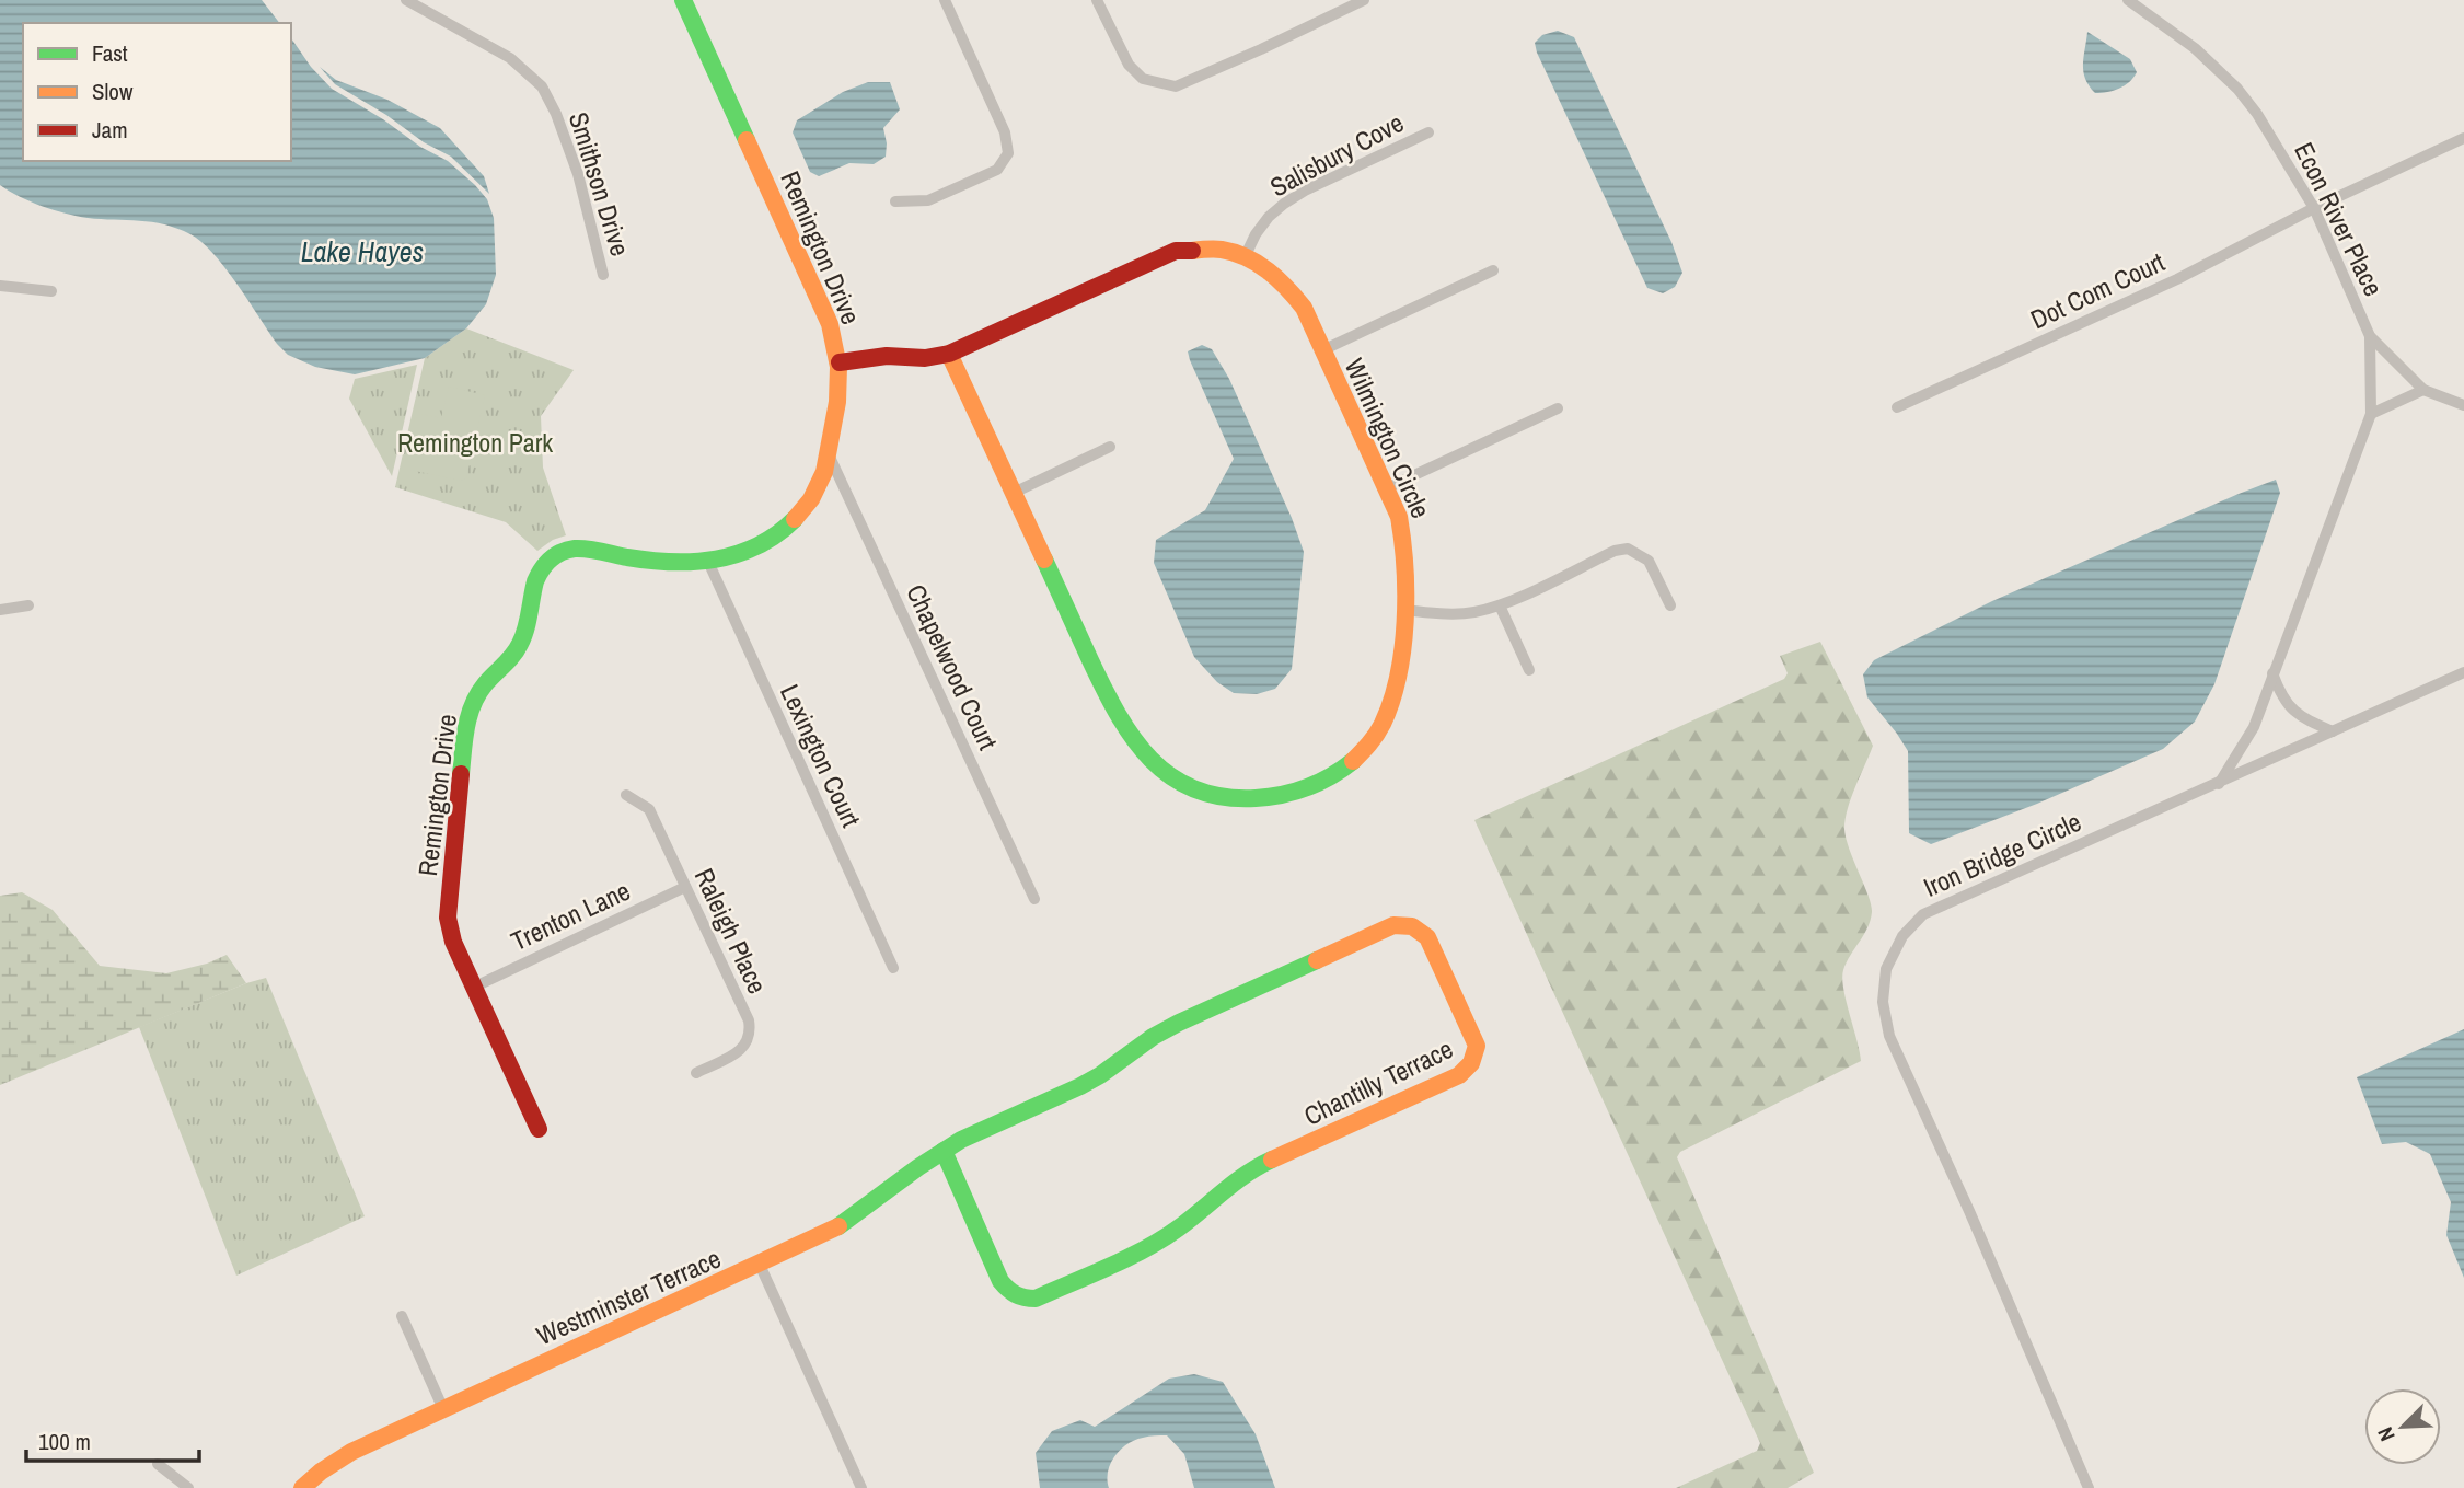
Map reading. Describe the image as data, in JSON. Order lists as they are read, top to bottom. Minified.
{"streets":{"street":["Salisbury Cove","Smithson Drive","Econ River Place","Remington Drive","Dot Com Court","Wilmington Circle","Chapelwood Court","Lexington Court","Iron Bridge Circle","Trenton Lane","Raleigh Place","Chantilly Terrace","Westminster Terrace"]},"crossings":[["Salisbury Cove","Wilmington Circle"],["Econ River Place","Dot Com Court"],["Remington Drive","Wilmington Circle"],["Remington Drive","Chapelwood Court"],["Remington Drive","Lexington Court"],["Remington Drive","Trenton Lane"],["Trenton Lane","Raleigh Place"],["Chantilly Terrace","Westminster Terrace"]],"water":["Lake Hayes"],"parks":["Remington Park"],"legend":["Fast","Slow","Jam"],"scale_bar":"100 m","north":"bottom left"}
